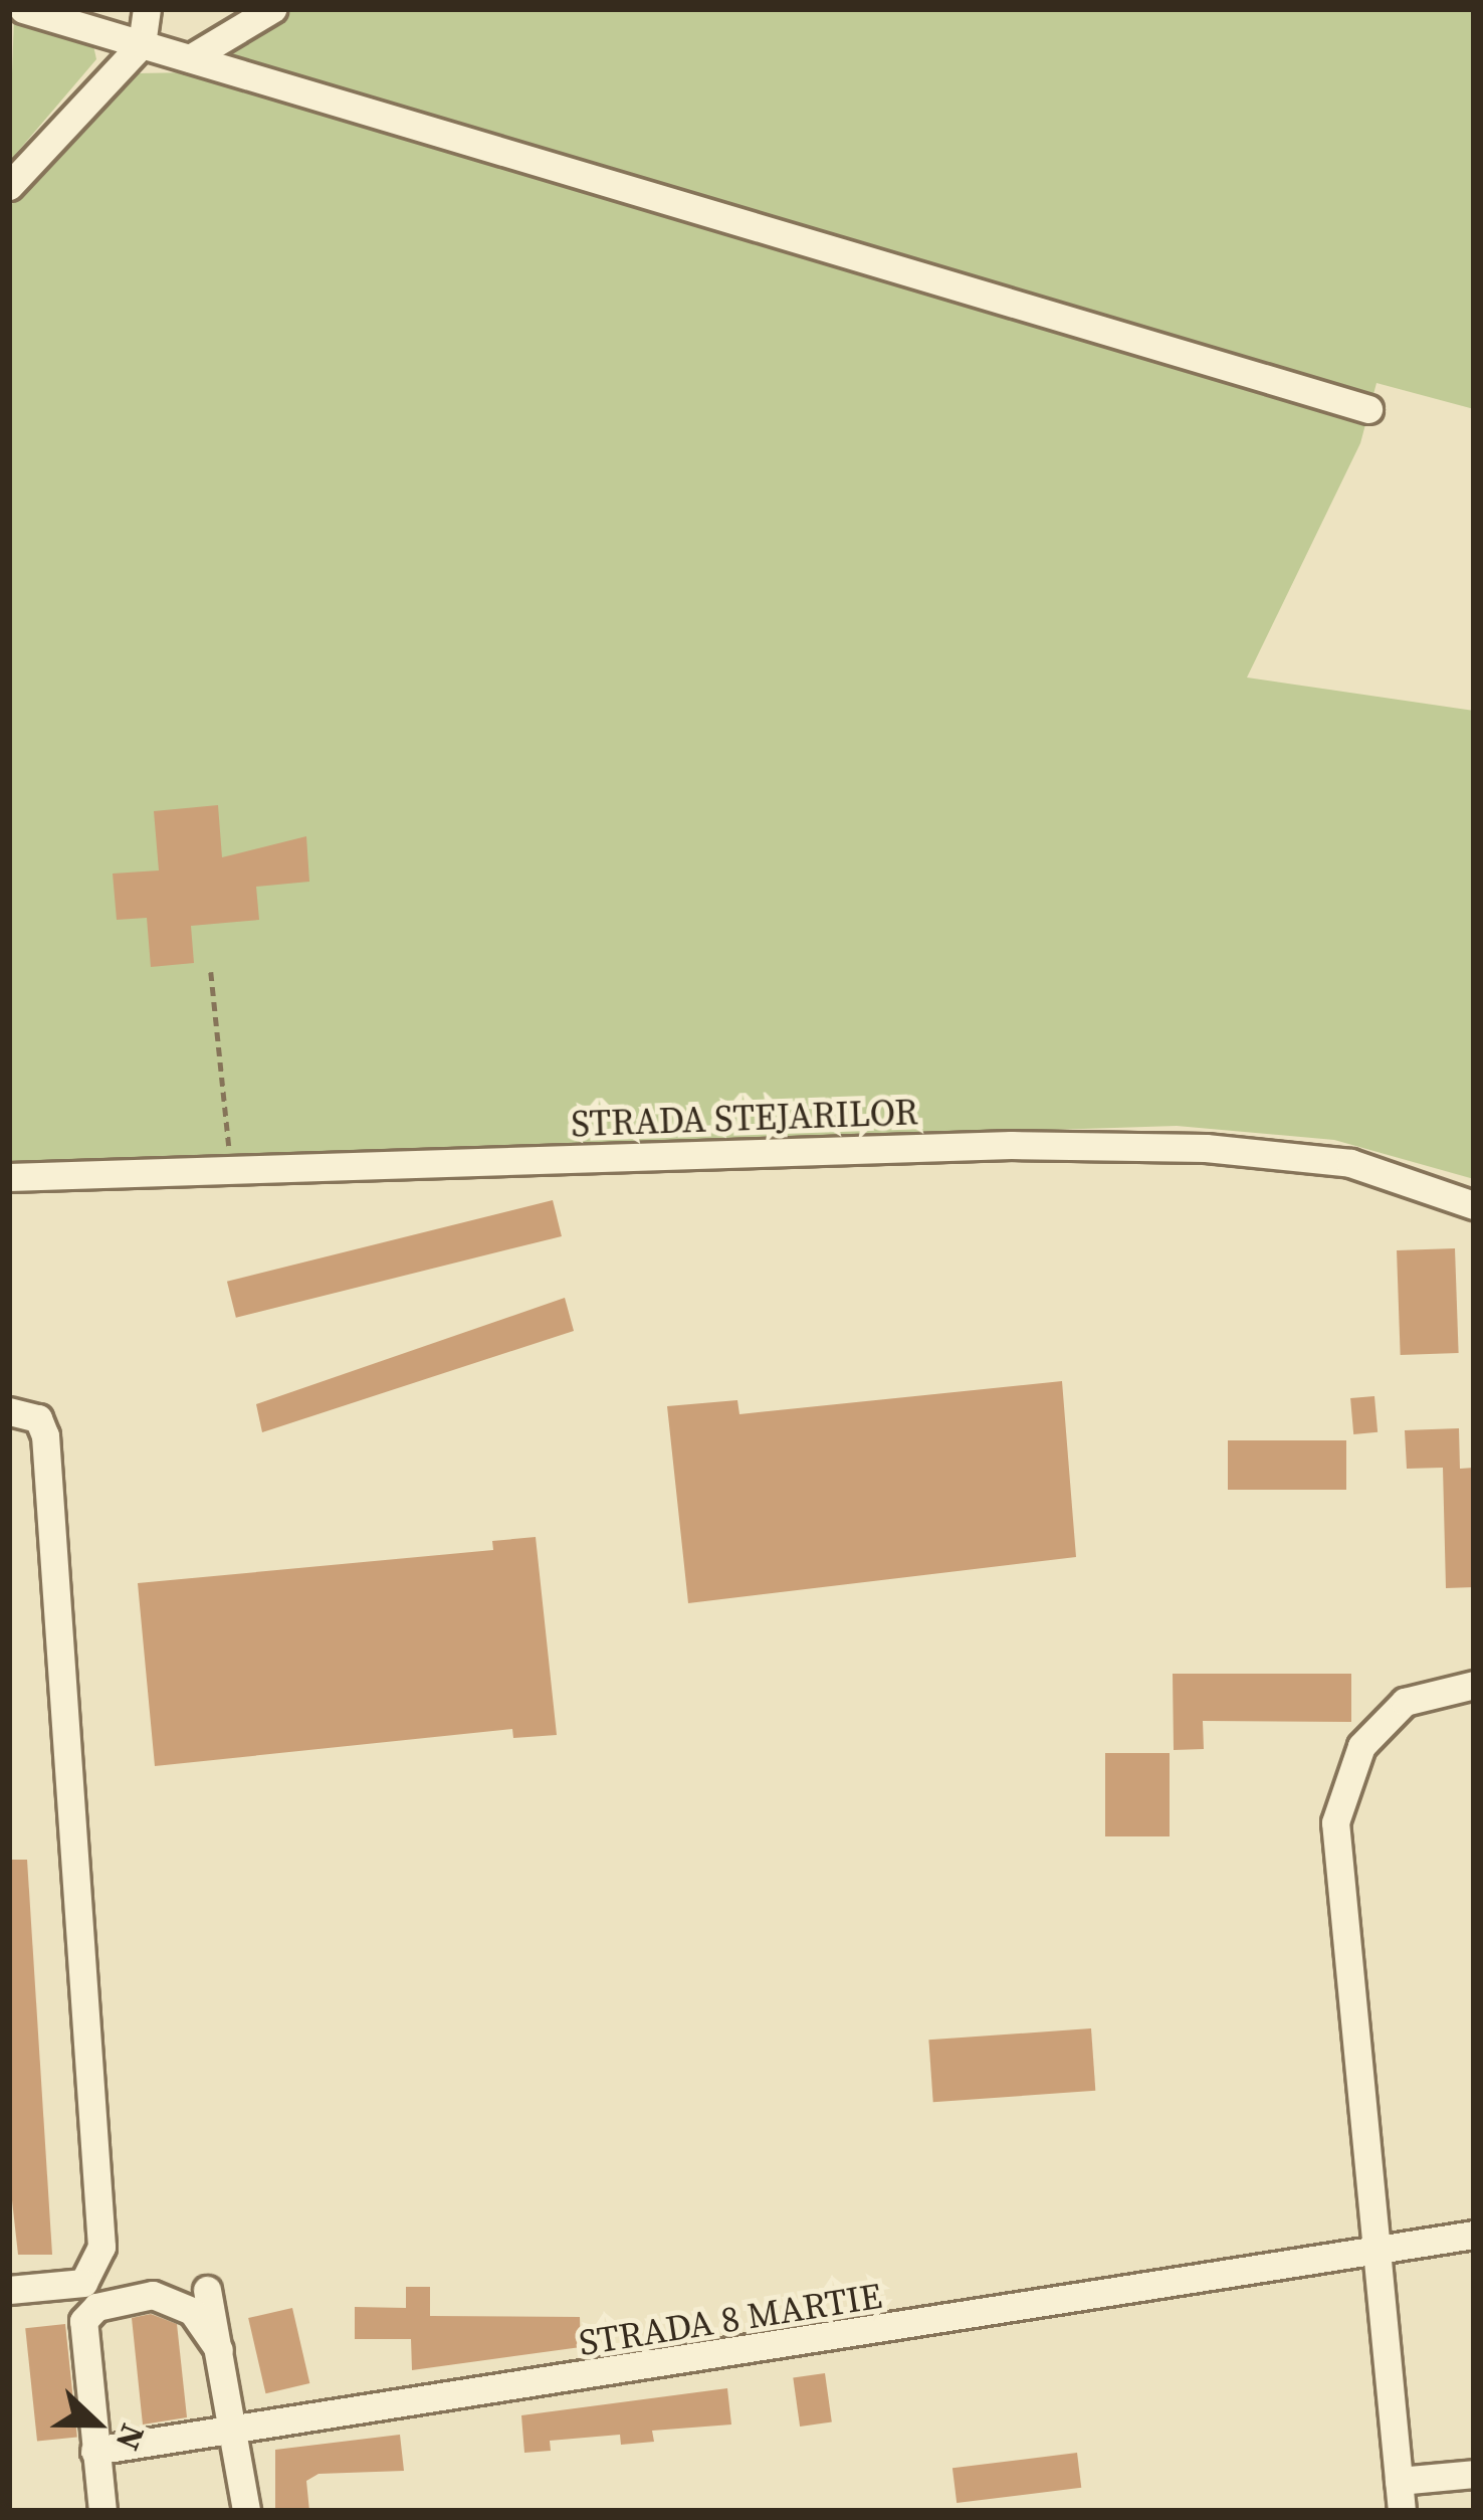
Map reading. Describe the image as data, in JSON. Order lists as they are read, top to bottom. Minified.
{"streets":{"street":["STRADA STEJARILOR","STRADA 8 MARTIE"]},"north":"right"}
